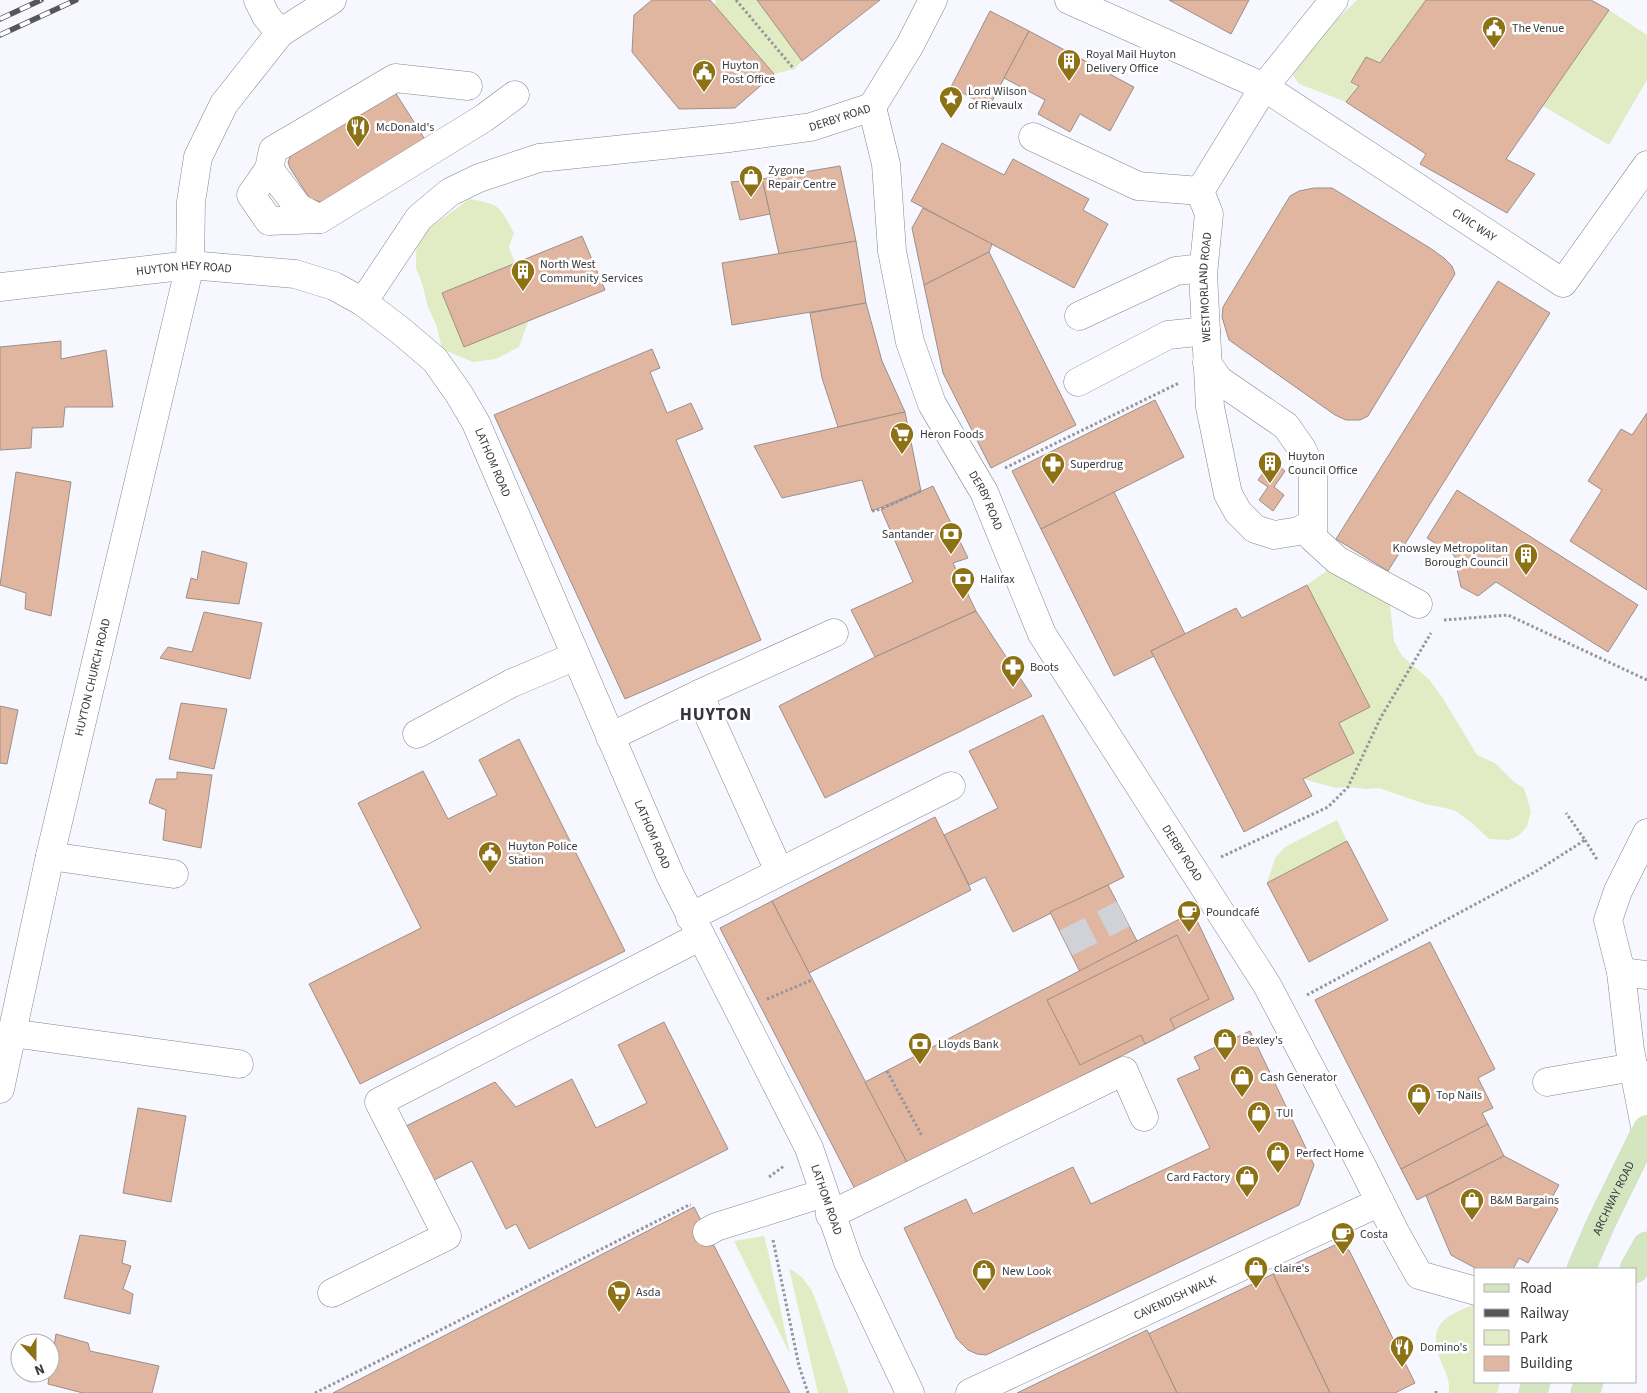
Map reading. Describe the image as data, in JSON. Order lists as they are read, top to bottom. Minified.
{"streets":{"main road":["ARCHWAY ROAD"],"street":["DERBY ROAD","CIVIC WAY","HUYTON HEY ROAD","WESTMORLAND ROAD","LATHOM ROAD","HUYTON CHURCH ROAD","CAVENDISH WALK"]},"crossings":[["DERBY ROAD","HUYTON HEY ROAD"],["DERBY ROAD","LATHOM ROAD"],["HUYTON HEY ROAD","LATHOM ROAD"],["HUYTON HEY ROAD","HUYTON CHURCH ROAD"]],"districts":["HUYTON"],"places":{"public building":["The Venue","Huyton Post Office","Huyton Police Station"],"building":["Royal Mail Huyton Delivery Office","North West Community Services","Huyton Council Office","Knowsley Metropolitan Borough Council"],"place":["Lord Wilson of Rievaulx"],"restaurant":["McDonald's","Domino's"],"shop":["Zygone Repair Centre","Bexley's","Cash Generator","Top Nails","TUI","Perfect Home","Card Factory","B&M Bargains","claire's","New Look"],"supermarket":["Heron Foods","Asda"],"pharmacy":["Superdrug","Boots"],"bank":["Santander","Halifax","Lloyds Bank"],"cafe":["Poundcafé","Costa"]},"legend":["Road","Railway","Park","Building"],"north":"bottom"}
